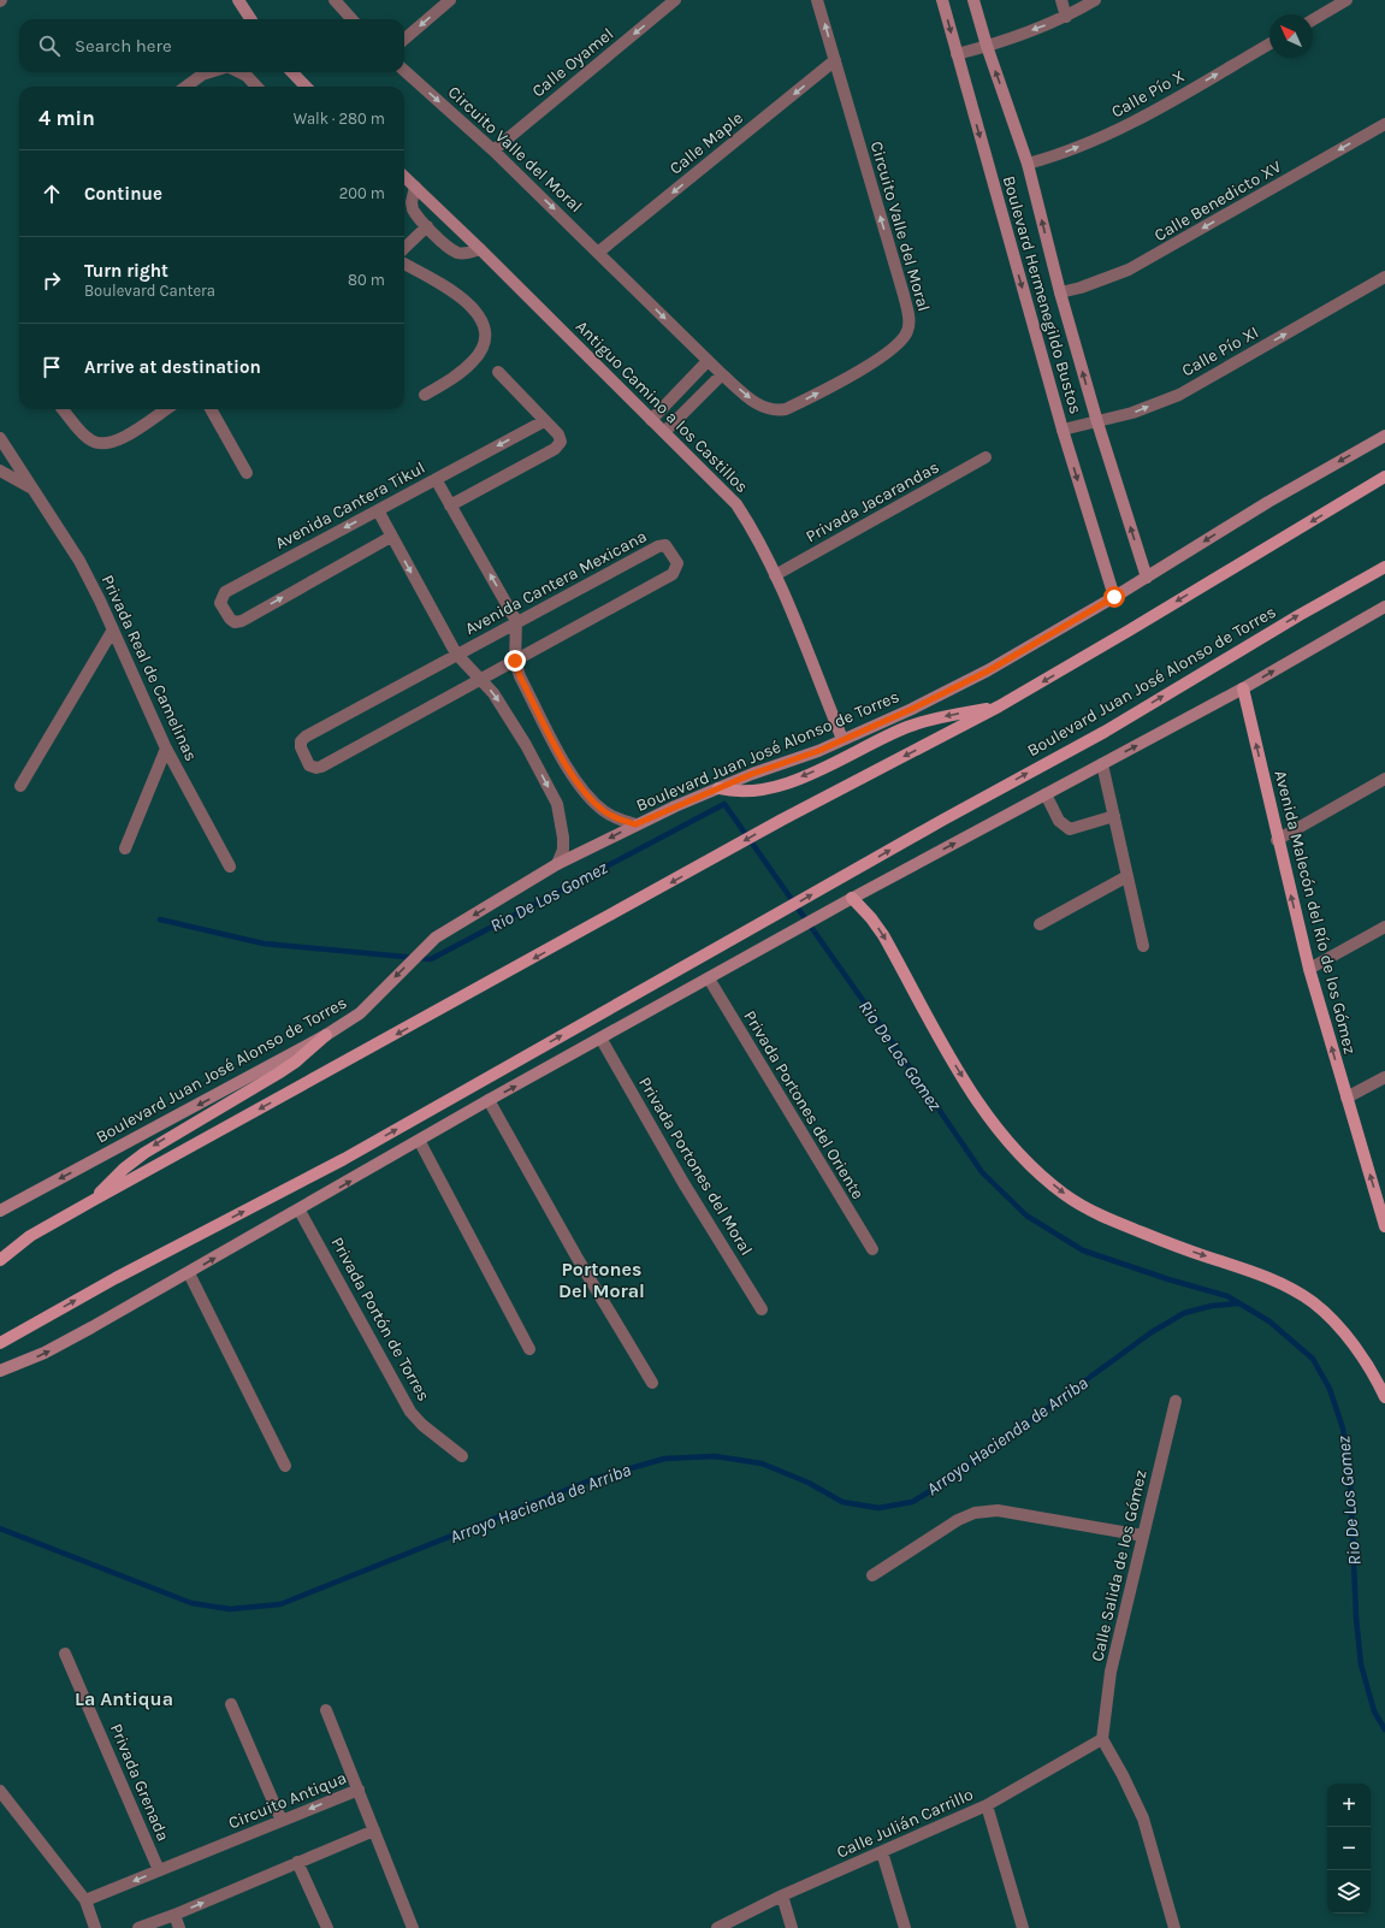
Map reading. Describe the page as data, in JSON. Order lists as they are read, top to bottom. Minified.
{"streets":{"main road":["Boulevard Juan José Alonso de Torres","Avenida Malecón del Río de los Gómez"],"street":["Calle Oyamel","Calle Pío X","Calle Maple","Circuito Valle del Moral","Calle Benedicto XV","Boulevard Hermenegildo Bustos","Calle Pío XI","Antiguo Camino a los Castillos","Privada Jacarandas","Avenida Cantera Tikul","Avenida Cantera Mexicana","Privada Real de Camelinas","Privada Portones del Oriente","Privada Portones del Moral","Privada Portón de Torres","Calle Salida de los Gómez","Privada Grenada","Circuito Antiqua","Calle Julián Carrillo"]},"crossings":[["Calle Oyamel","Circuito Valle del Moral"],["Calle Pío X","Boulevard Hermenegildo Bustos"],["Calle Maple","Circuito Valle del Moral"],["Calle Benedicto XV","Boulevard Hermenegildo Bustos"],["Boulevard Hermenegildo Bustos","Calle Pío XI"],["Boulevard Hermenegildo Bustos","Boulevard Juan José Alonso de Torres"],["Antiguo Camino a los Castillos","Privada Jacarandas"],["Antiguo Camino a los Castillos","Boulevard Juan José Alonso de Torres"],["Calle Salida de los Gómez","Calle Julián Carrillo"],["Privada Grenada","Circuito Antiqua"]],"one_way":["Calle Oyamel","Calle Pío X","Calle Maple","Calle Benedicto XV","Calle Pío XI","Avenida Malecón del Río de los Gómez"],"districts":["Portones Del Moral","La Antiqua"],"water":["Rio De Los Gomez","Arroyo Hacienda de Arriba"],"north":"top left","page":{"search":"Search here","heading":["4 min","Walk · 280 m"],"list":[["Continue","200 m"],["Turn right","Boulevard Cantera","80 m"],"Arrive at destination"],"map_buttons":["+","−"]}}
